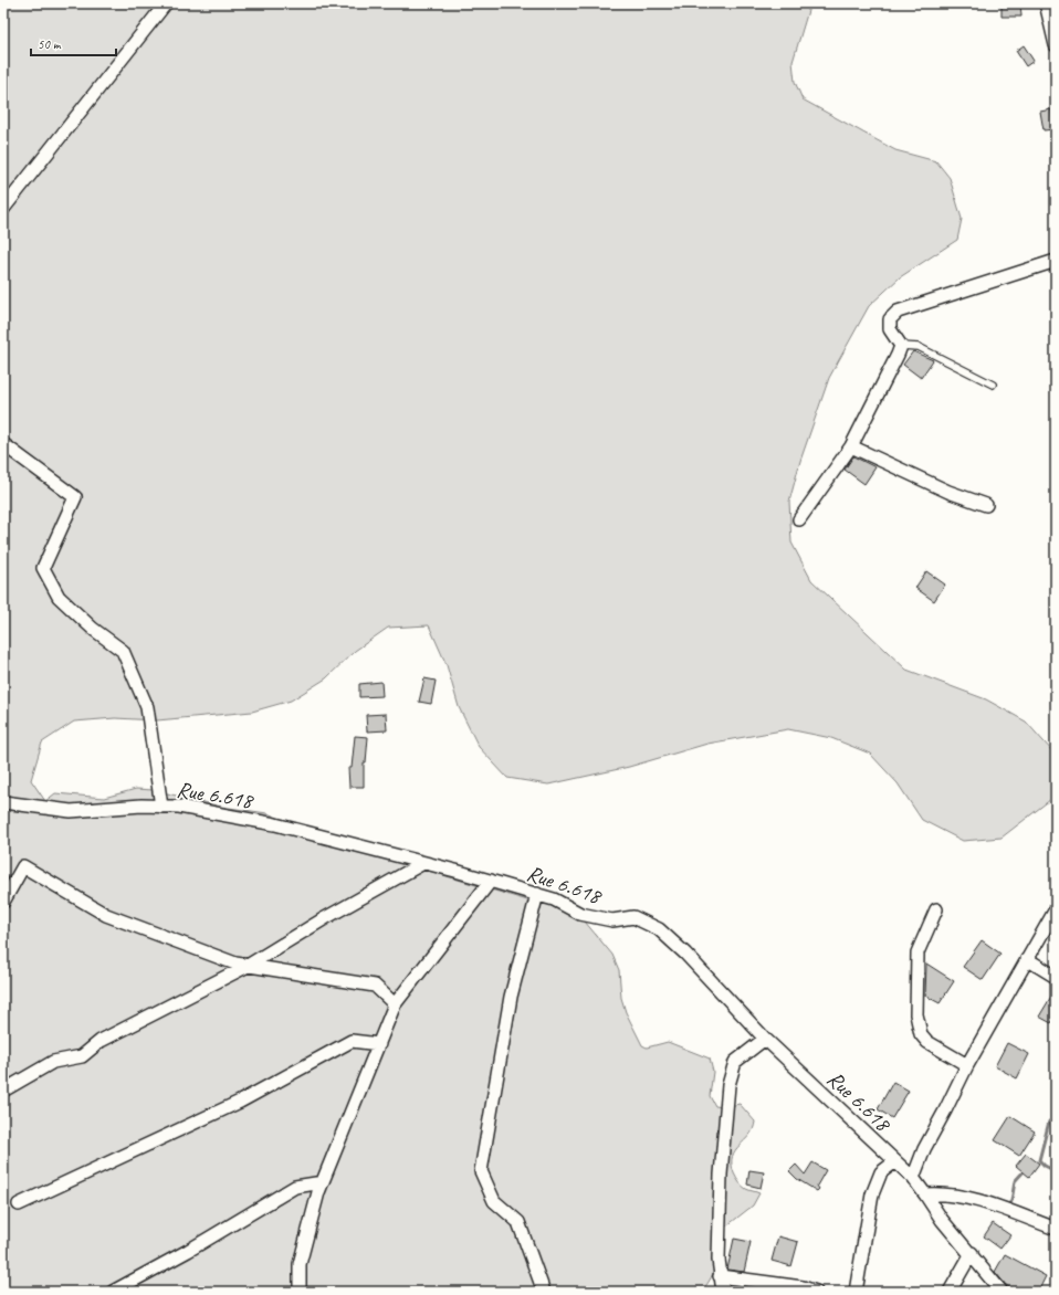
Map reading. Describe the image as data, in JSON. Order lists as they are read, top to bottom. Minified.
{"streets":{"street":["Rue 6.618"]},"scale_bar":"50 m"}
